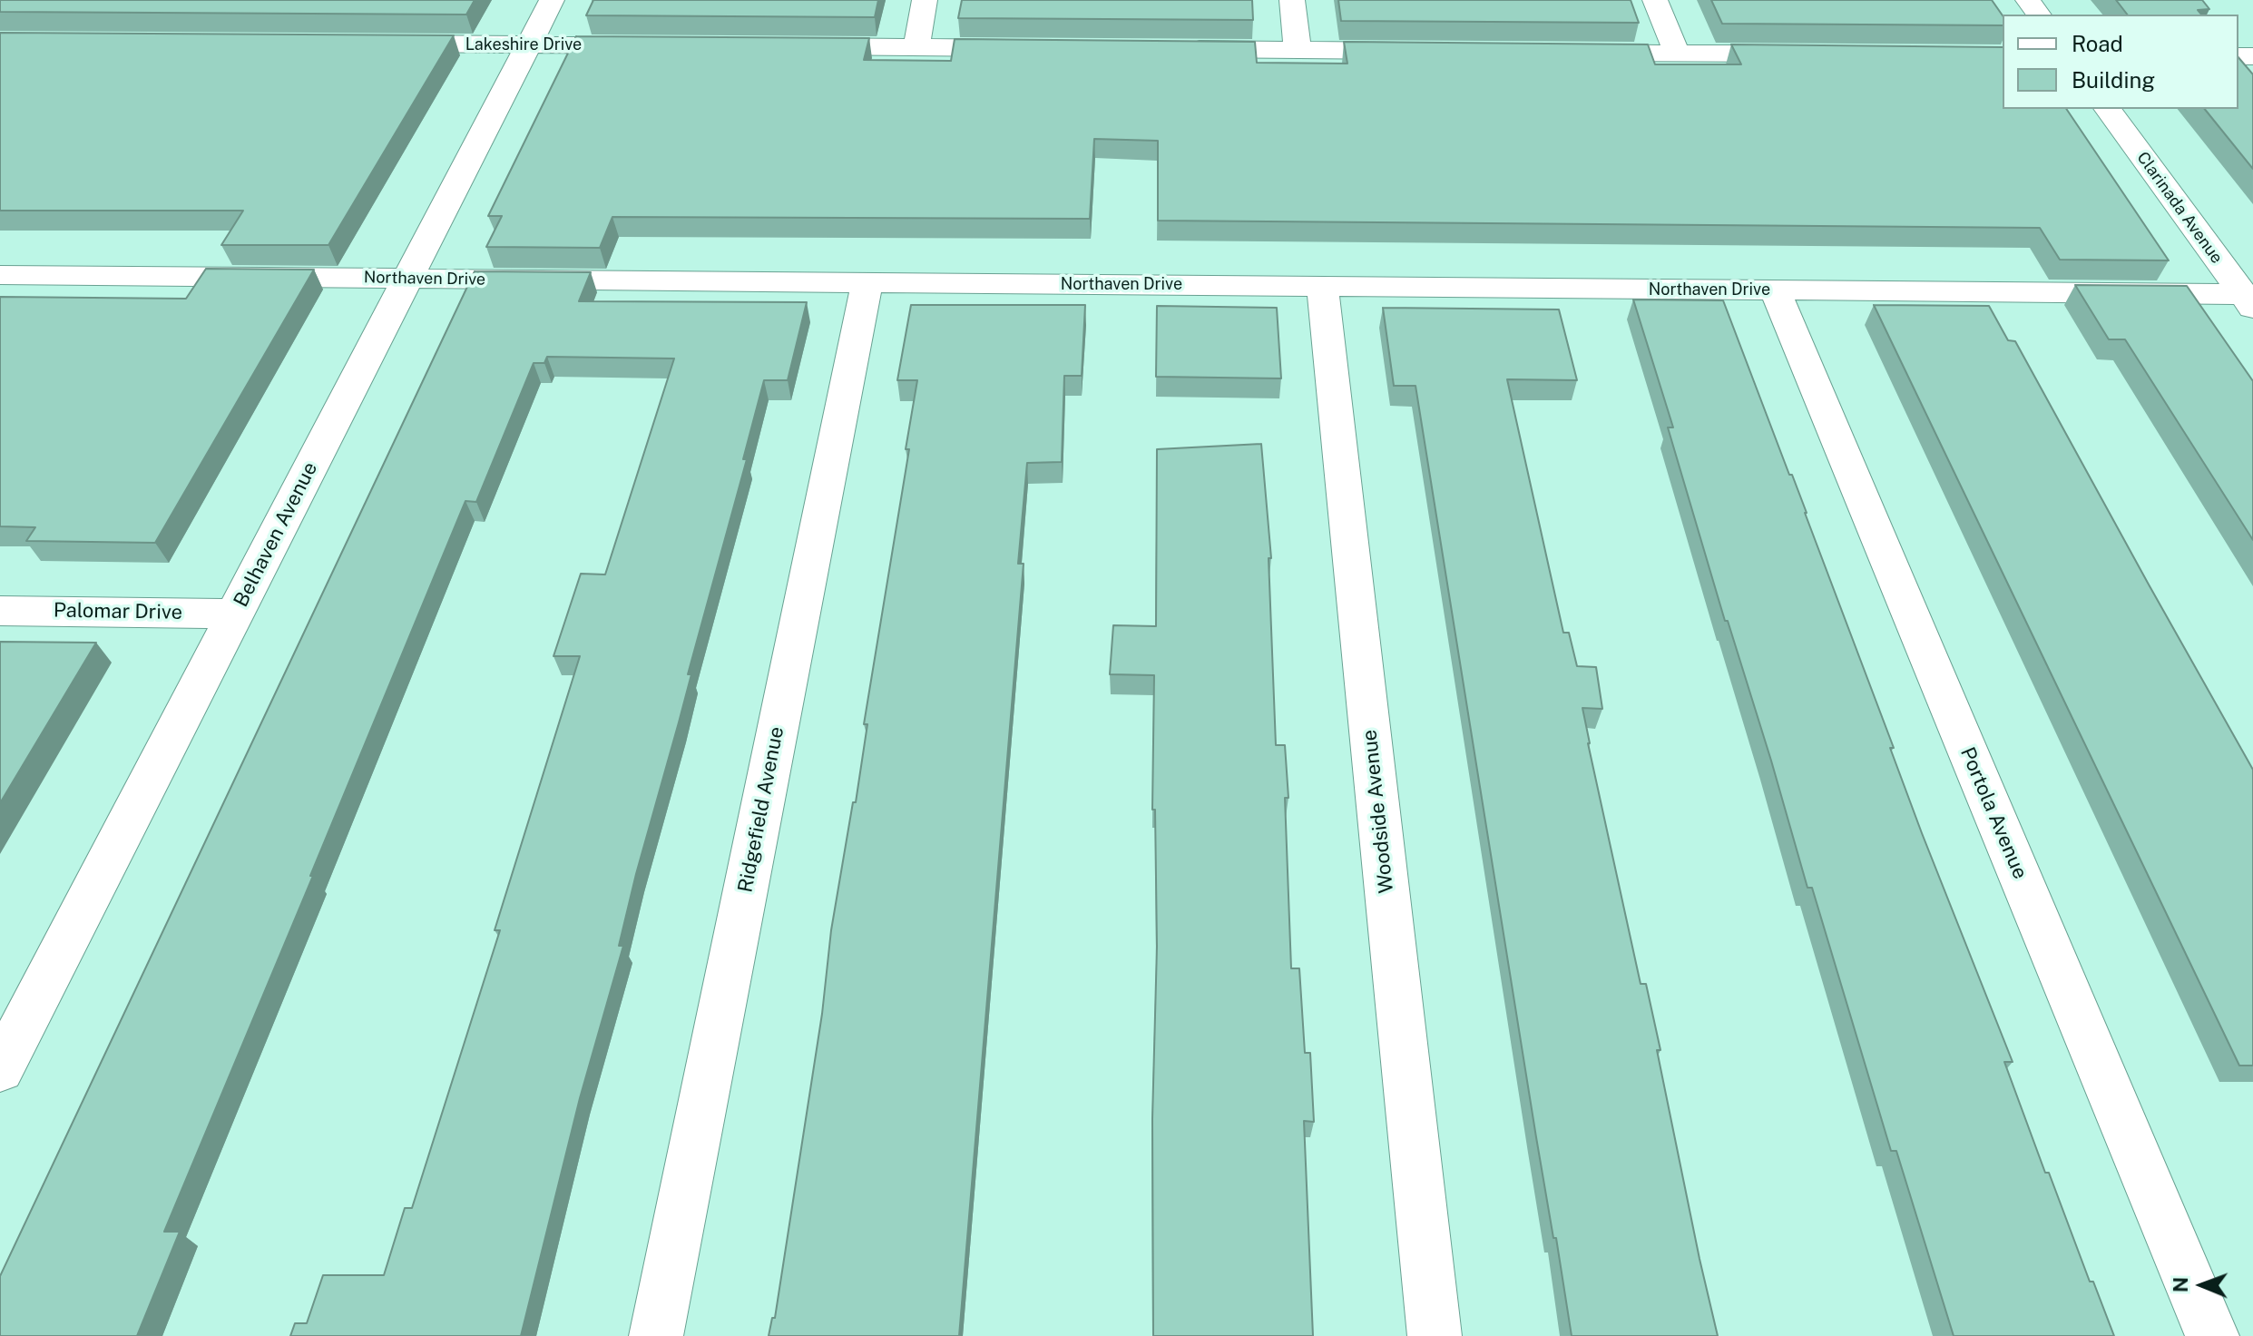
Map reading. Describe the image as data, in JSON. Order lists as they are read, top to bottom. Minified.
{"streets":{"street":["Lakeshire Drive","Clarinada Avenue","Northaven Drive","Belhaven Avenue","Palomar Drive","Ridgefield Avenue","Woodside Avenue","Portola Avenue"]},"crossings":[["Lakeshire Drive","Belhaven Avenue"],["Clarinada Avenue","Northaven Drive"],["Northaven Drive","Belhaven Avenue"],["Northaven Drive","Ridgefield Avenue"],["Northaven Drive","Woodside Avenue"],["Northaven Drive","Portola Avenue"],["Belhaven Avenue","Palomar Drive"]],"legend":["Road","Building"],"north":"left"}
